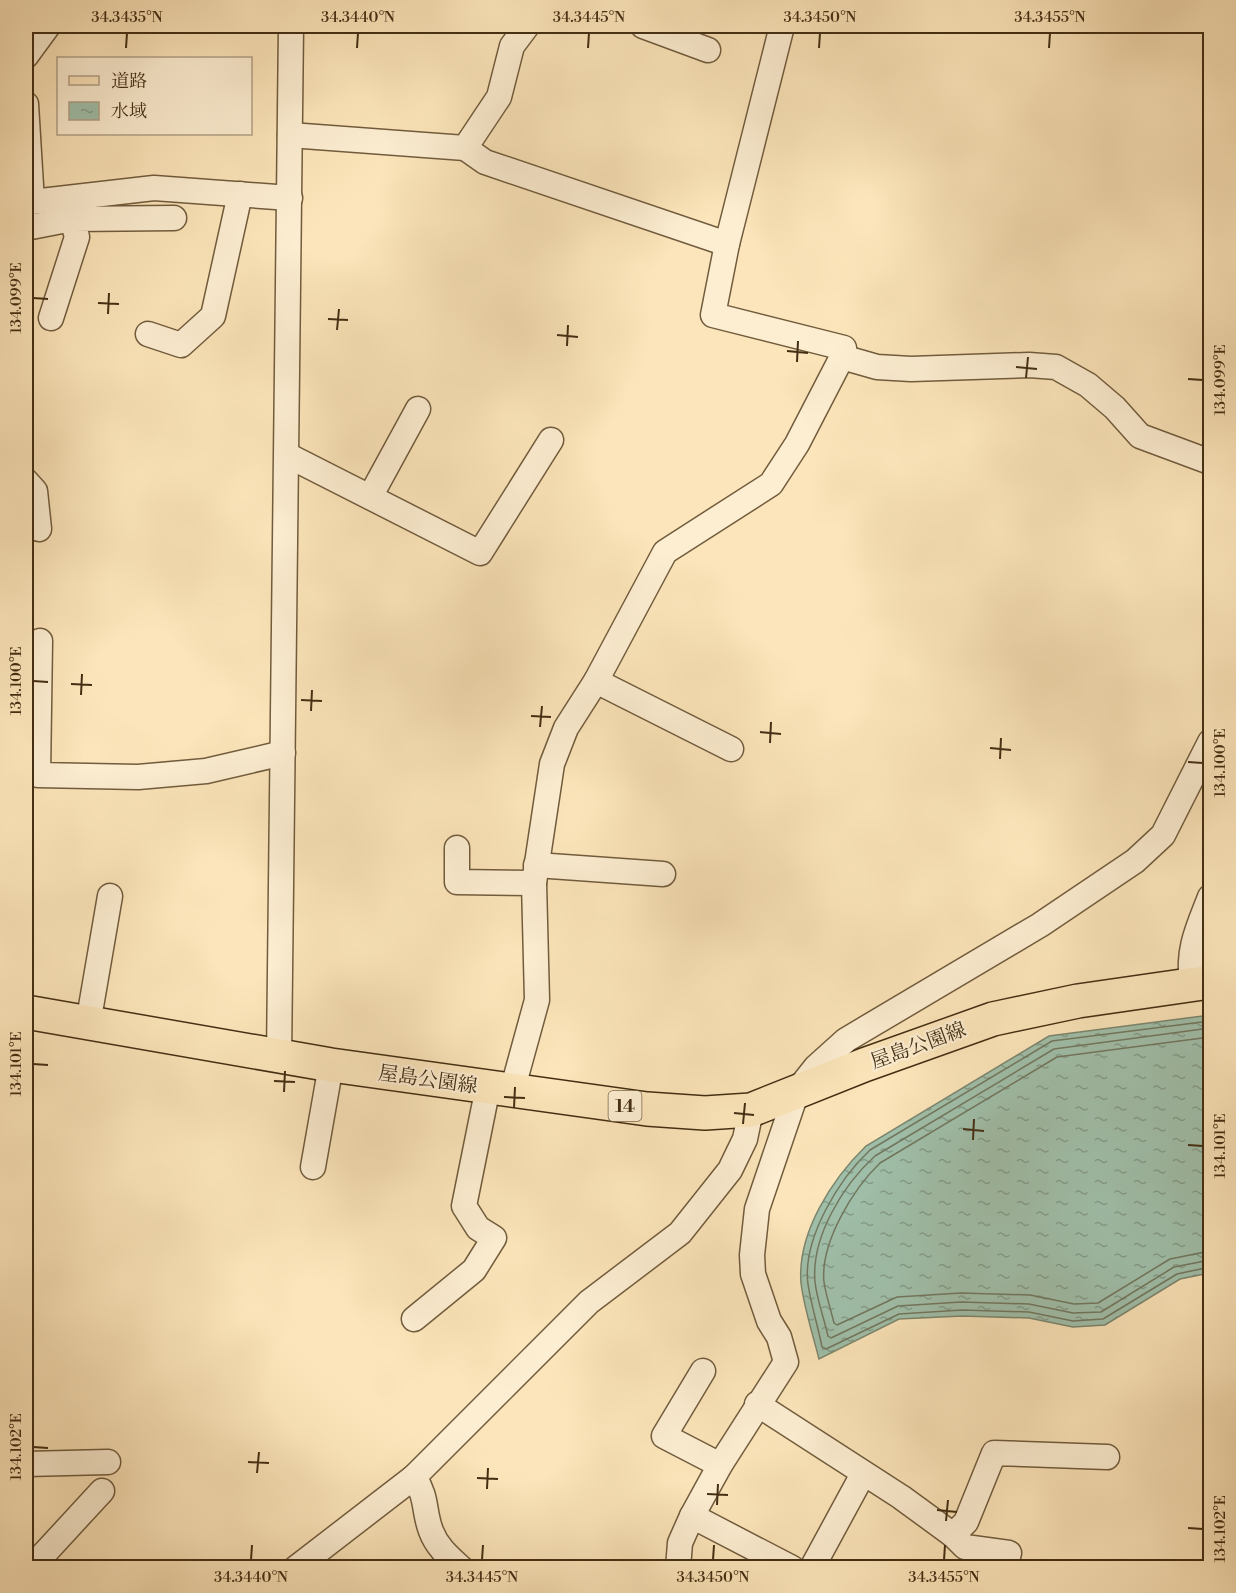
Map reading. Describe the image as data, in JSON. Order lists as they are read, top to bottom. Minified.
{"streets":{"main road":["屋島公園線","14"]},"legend":["道路","水域"],"coordinates":["34.3435°N","34.3440°N","34.3445°N","34.3450°N","34.3455°N","134.099°E","134.100°E","134.101°E","134.102°E"]}
